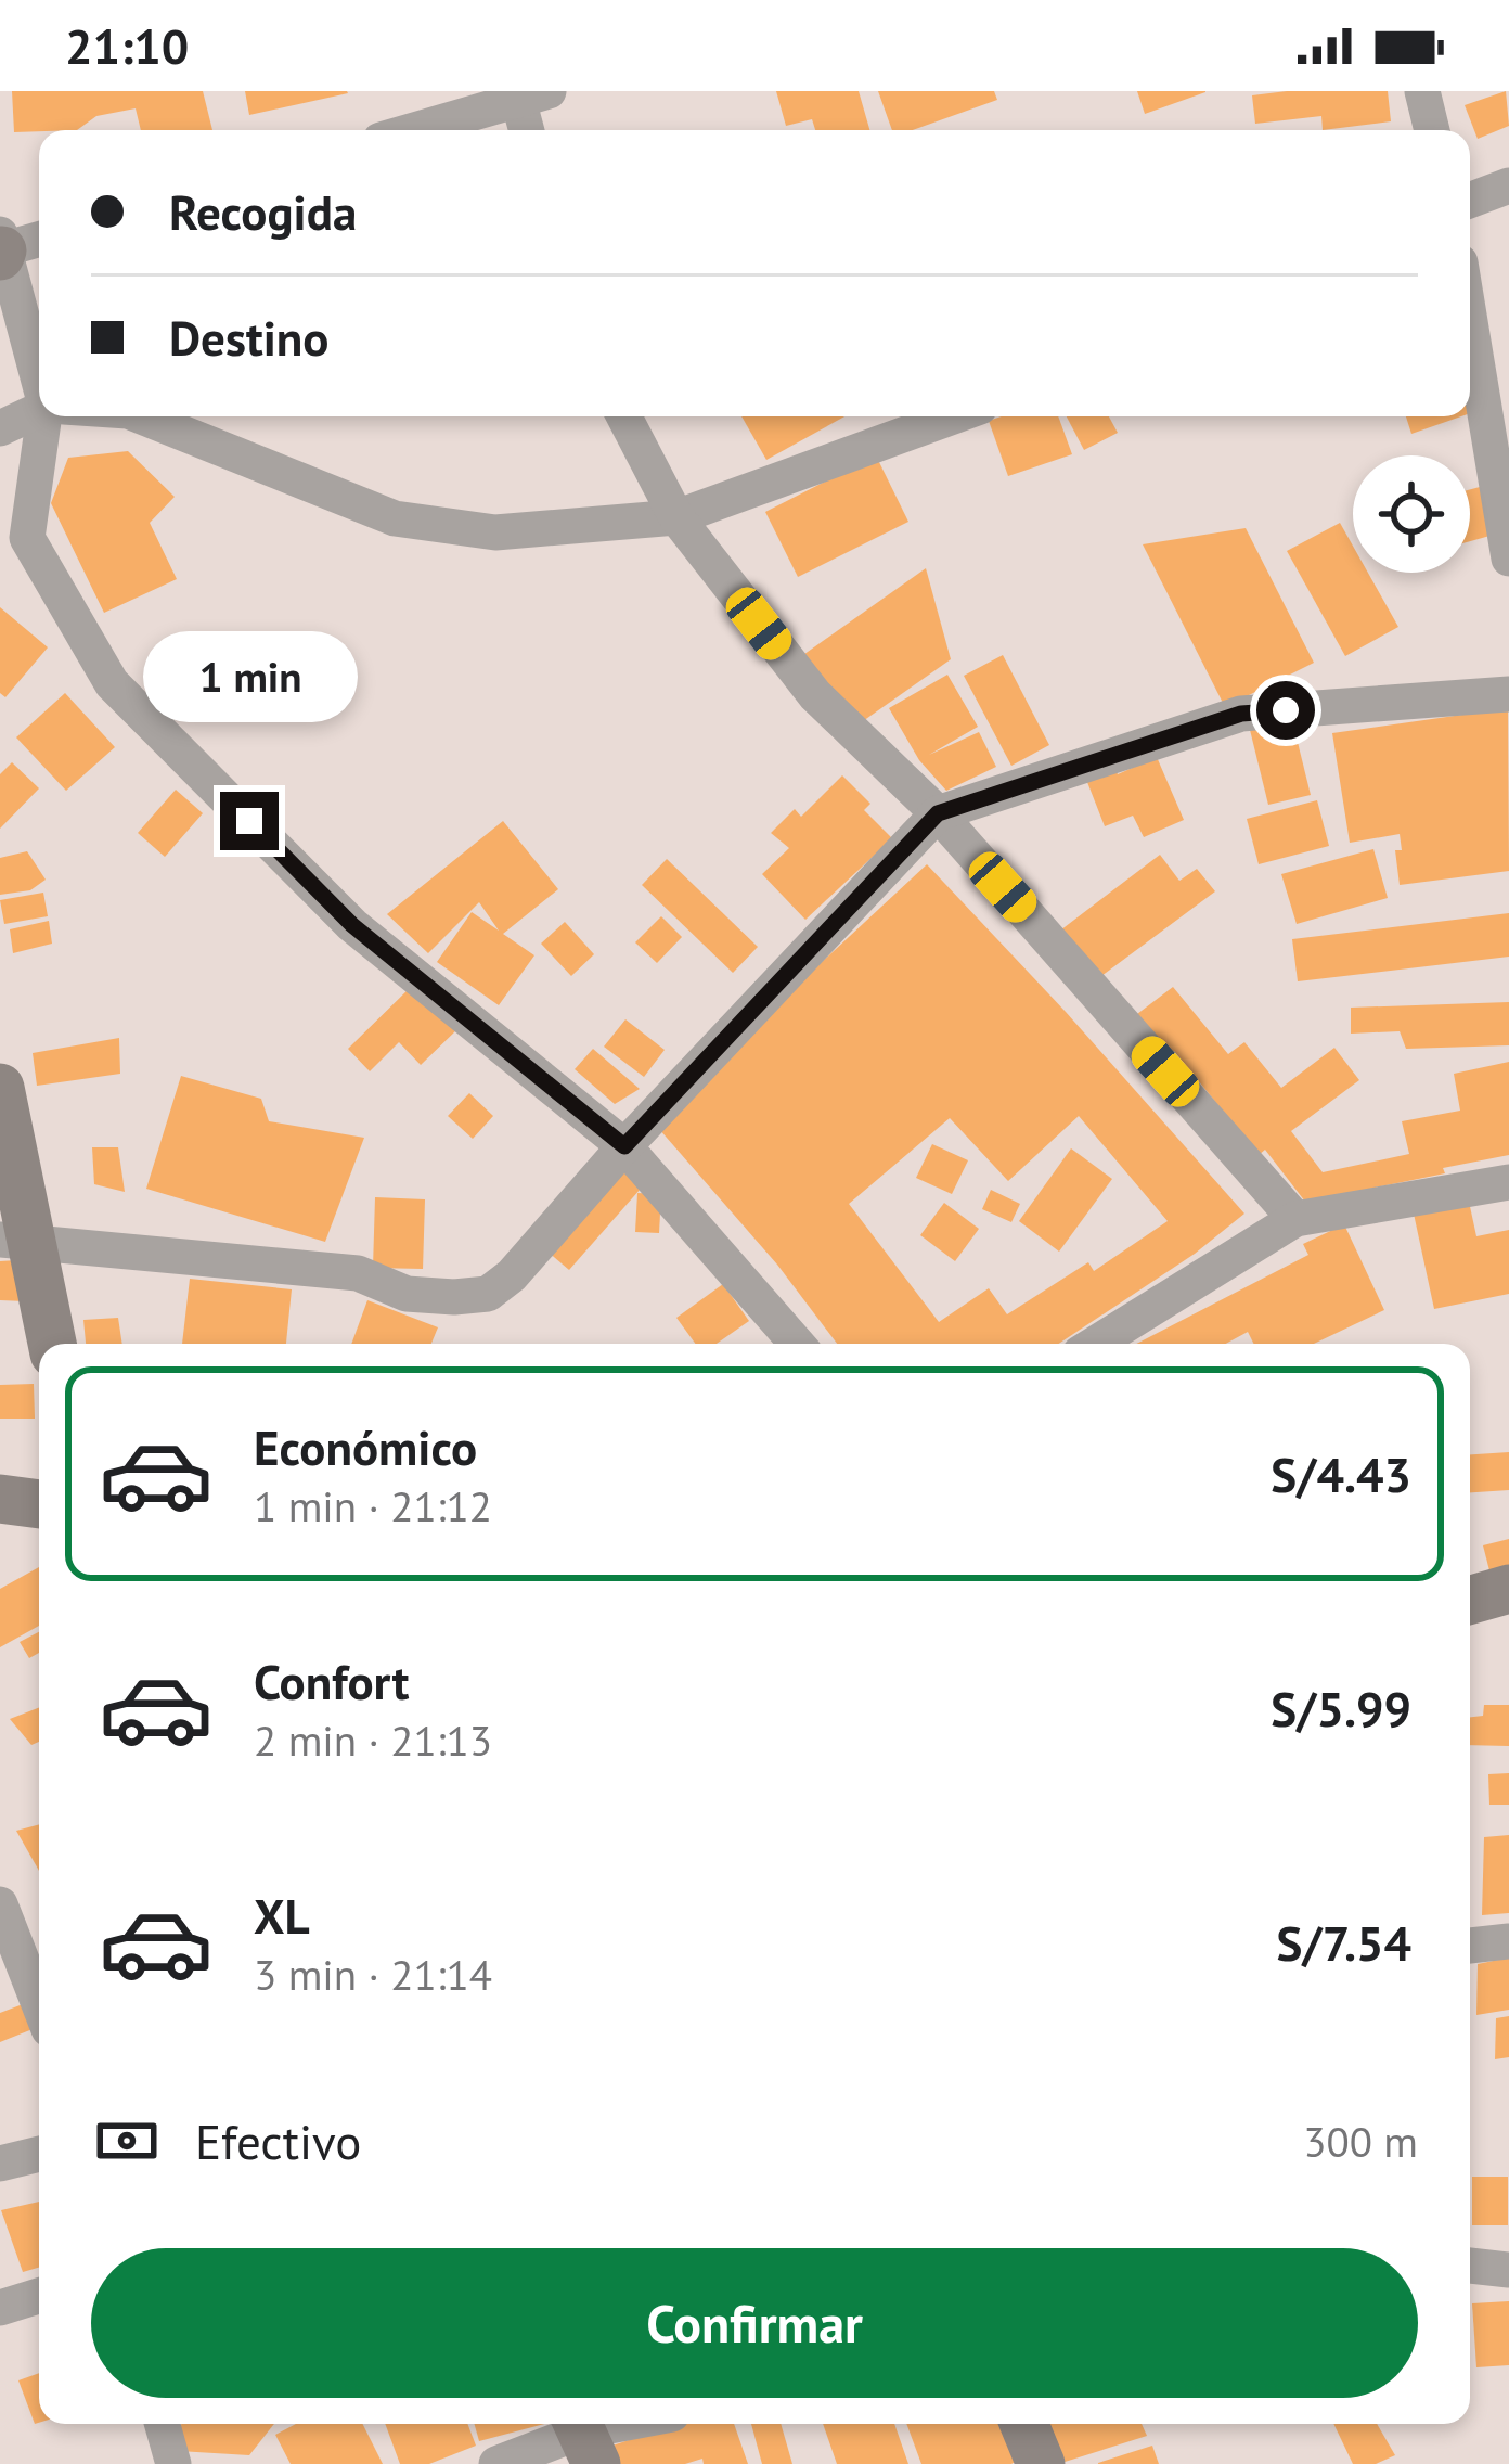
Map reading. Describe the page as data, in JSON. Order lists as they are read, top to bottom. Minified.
{"page":{"status":"21:10","banner":["Recogida","Destino"],"bubble":"1 min","list":[{"name":"Económico","note":"1 min · 21:12","value":"S/4.43"},{"name":"Confort","note":"2 min · 21:13","value":"S/5.99"},{"name":"XL","note":"3 min · 21:14","value":"S/7.54"}],"pay":["Efectivo","300 m"],"buttons":"Confirmar"}}
